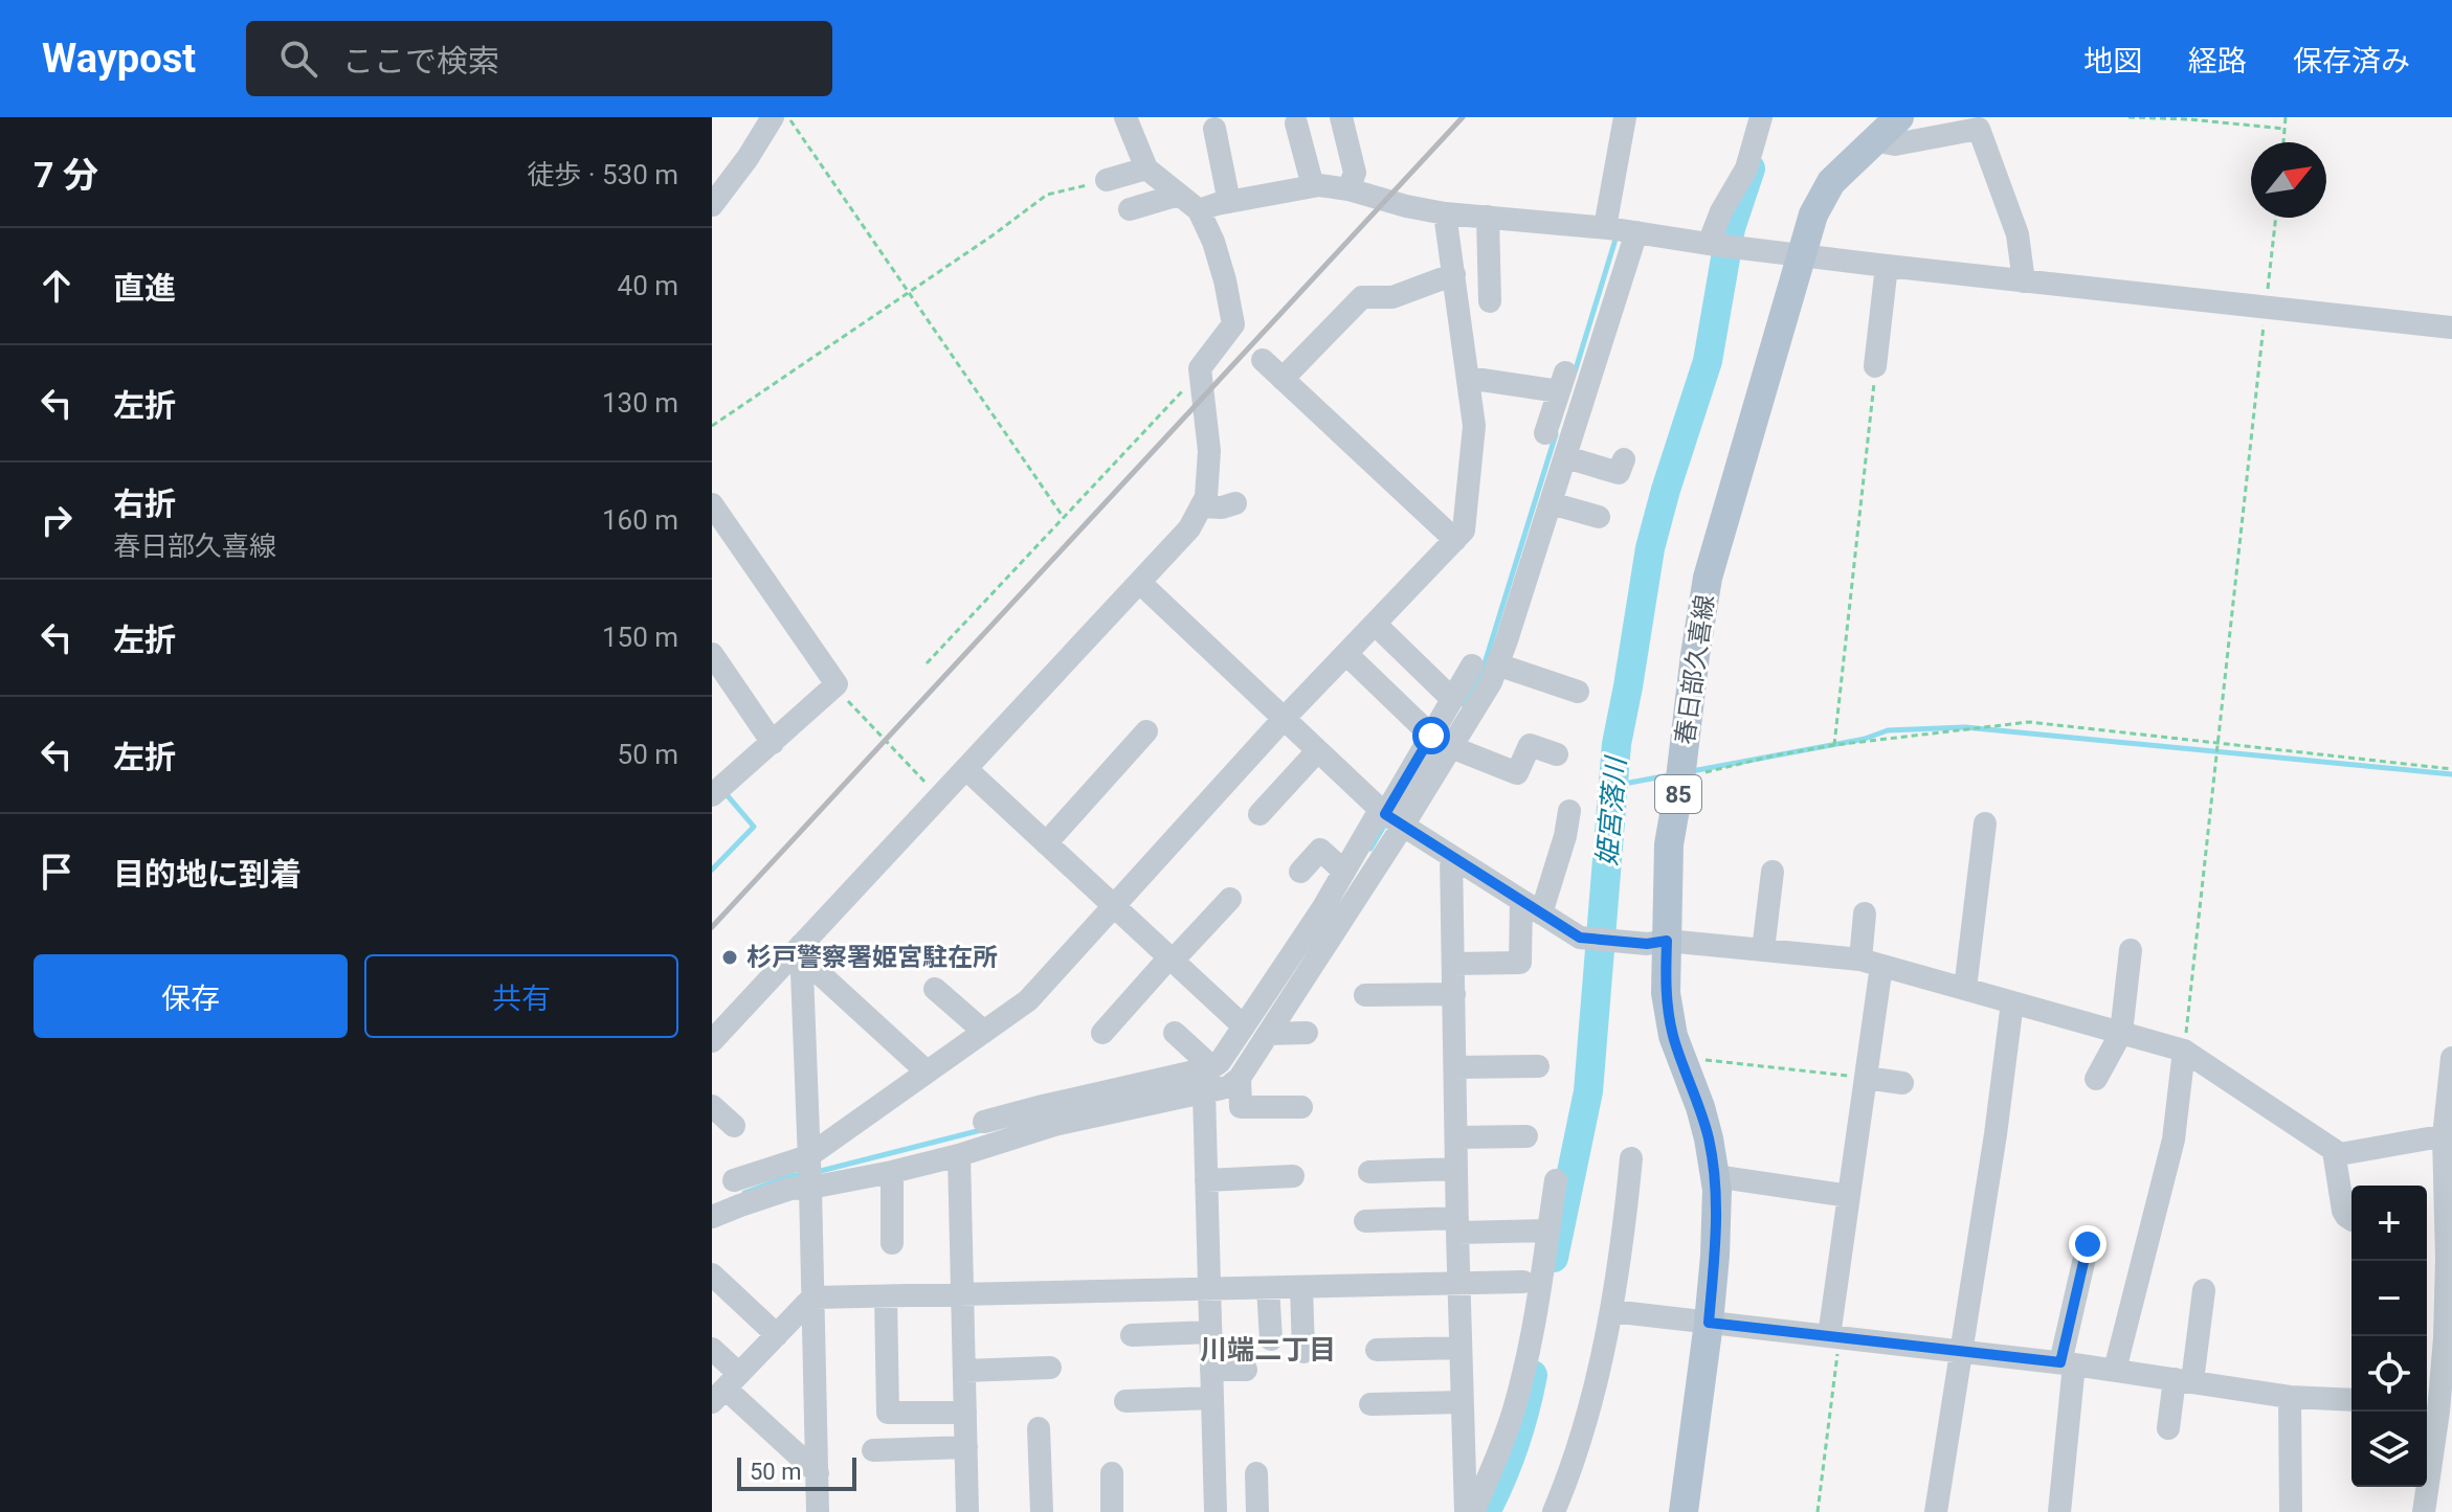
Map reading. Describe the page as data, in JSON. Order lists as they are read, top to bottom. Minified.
{"streets":{"main road":["春日部久喜線","85"]},"districts":["川端二丁目"],"water":["姫宮落川"],"places":["杉戸警察署姫宮駐在所"],"scale_bar":"50 m","north":"top right","page":{"header":"Waypost","search":"ここで検索","nav":["地図","経路","保存済み"],"heading":["7 分","徒歩 · 530 m"],"list":[["直進","40 m"],["左折","130 m"],["右折","春日部久喜線","160 m"],["左折","150 m"],["左折","50 m"],"目的地に到着"],"buttons":["保存","共有"],"map_buttons":["+","−"],"scale":"50 m"}}
